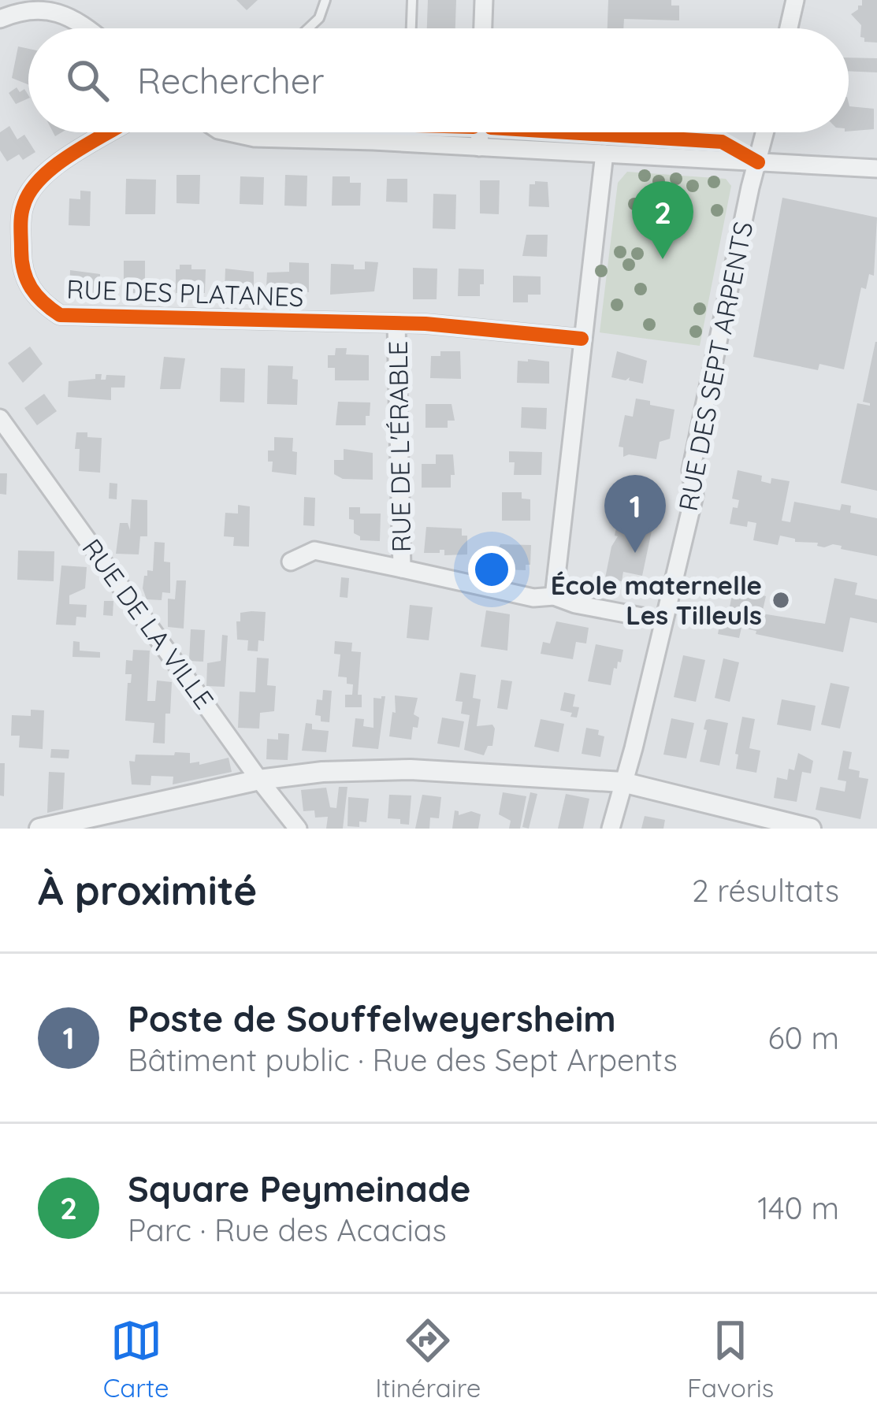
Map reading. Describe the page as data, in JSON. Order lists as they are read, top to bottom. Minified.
{"streets":{"street":["RUE DES PLATANES","RUE DES SEPT ARPENTS","RUE DE L'ÉRABLE","RUE DE LA VILLE"]},"crossings":[["RUE DES PLATANES","RUE DE L'ÉRABLE"],["RUE DES SEPT ARPENTS","RUE DE L'ÉRABLE"]],"places":["École maternelle Les Tilleuls"],"page":{"search":"Rechercher","pins":["2","1"],"heading":["À proximité","2 résultats"],"list":[{"mark":"1","name":"Poste de Souffelweyersheim","note":"Bâtiment public · Rue des Sept Arpents","value":"60 m"},{"mark":"2","name":"Square Peymeinade","note":"Parc · Rue des Acacias","value":"140 m"}],"nav":["Carte","Itinéraire","Favoris"]}}
